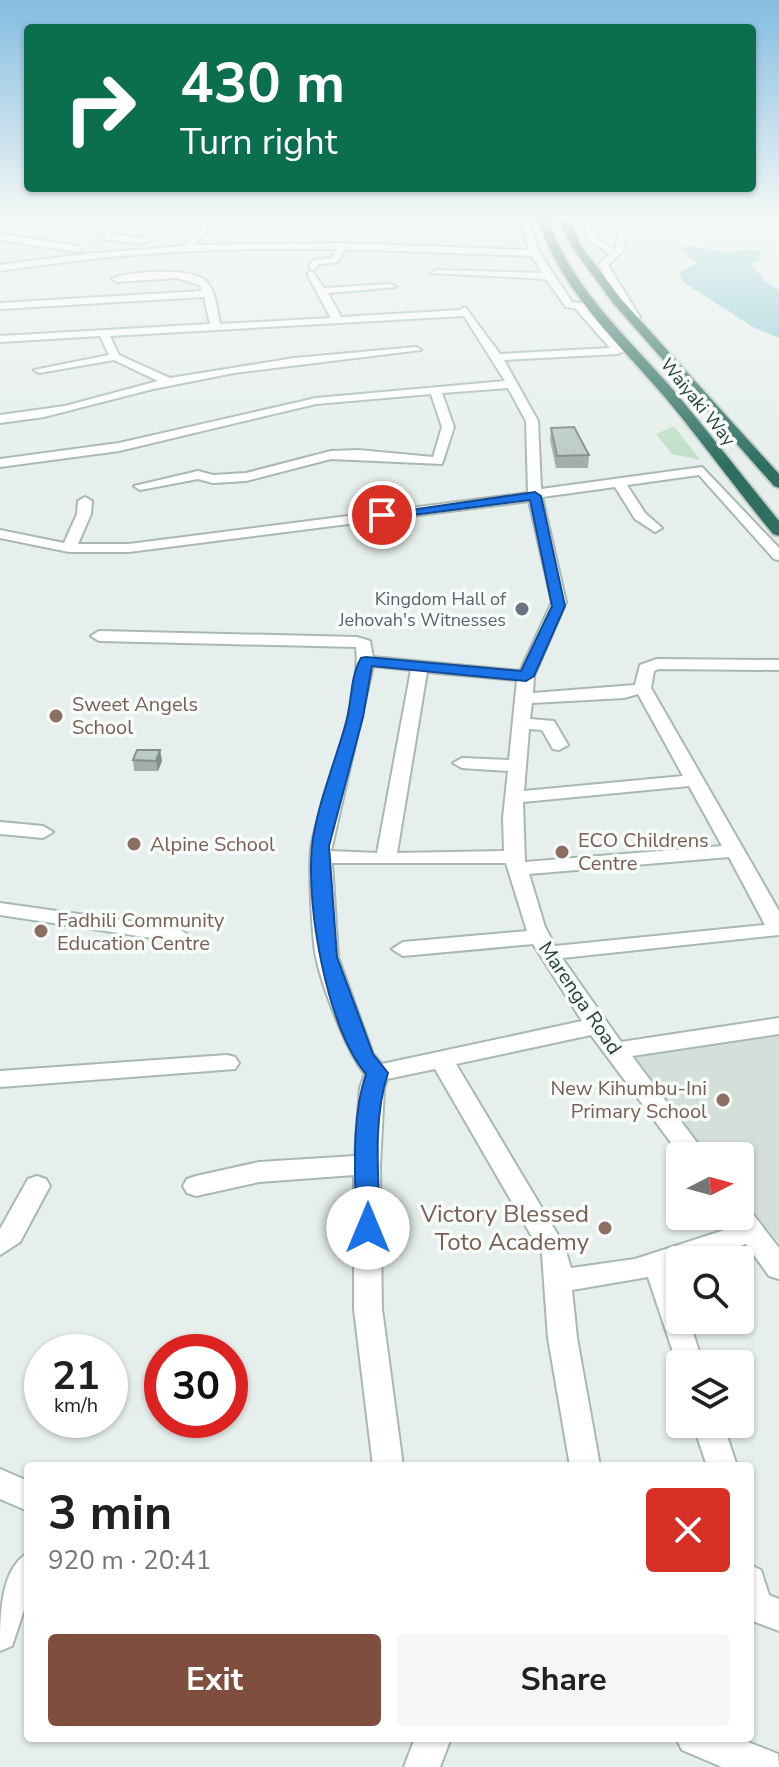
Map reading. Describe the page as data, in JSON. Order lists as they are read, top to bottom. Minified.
{"streets":{"highway":["Waiyaki Way"],"street":["Marenga Road"]},"places":["Kingdom Hall of Jehovah's Witnesses","Sweet Angels School","Alpine School","ECO Childrens Centre","Fadhili Community Education Centre","New Kihumbu-Ini Primary School","Victory Blessed Toto Academy"],"north":"right","page":{"turn":["430 m","Turn right"],"speed":"21 km/h","limit":"30","heading":["3 min","920 m · 20:41"],"buttons":["Exit","Share"]}}
